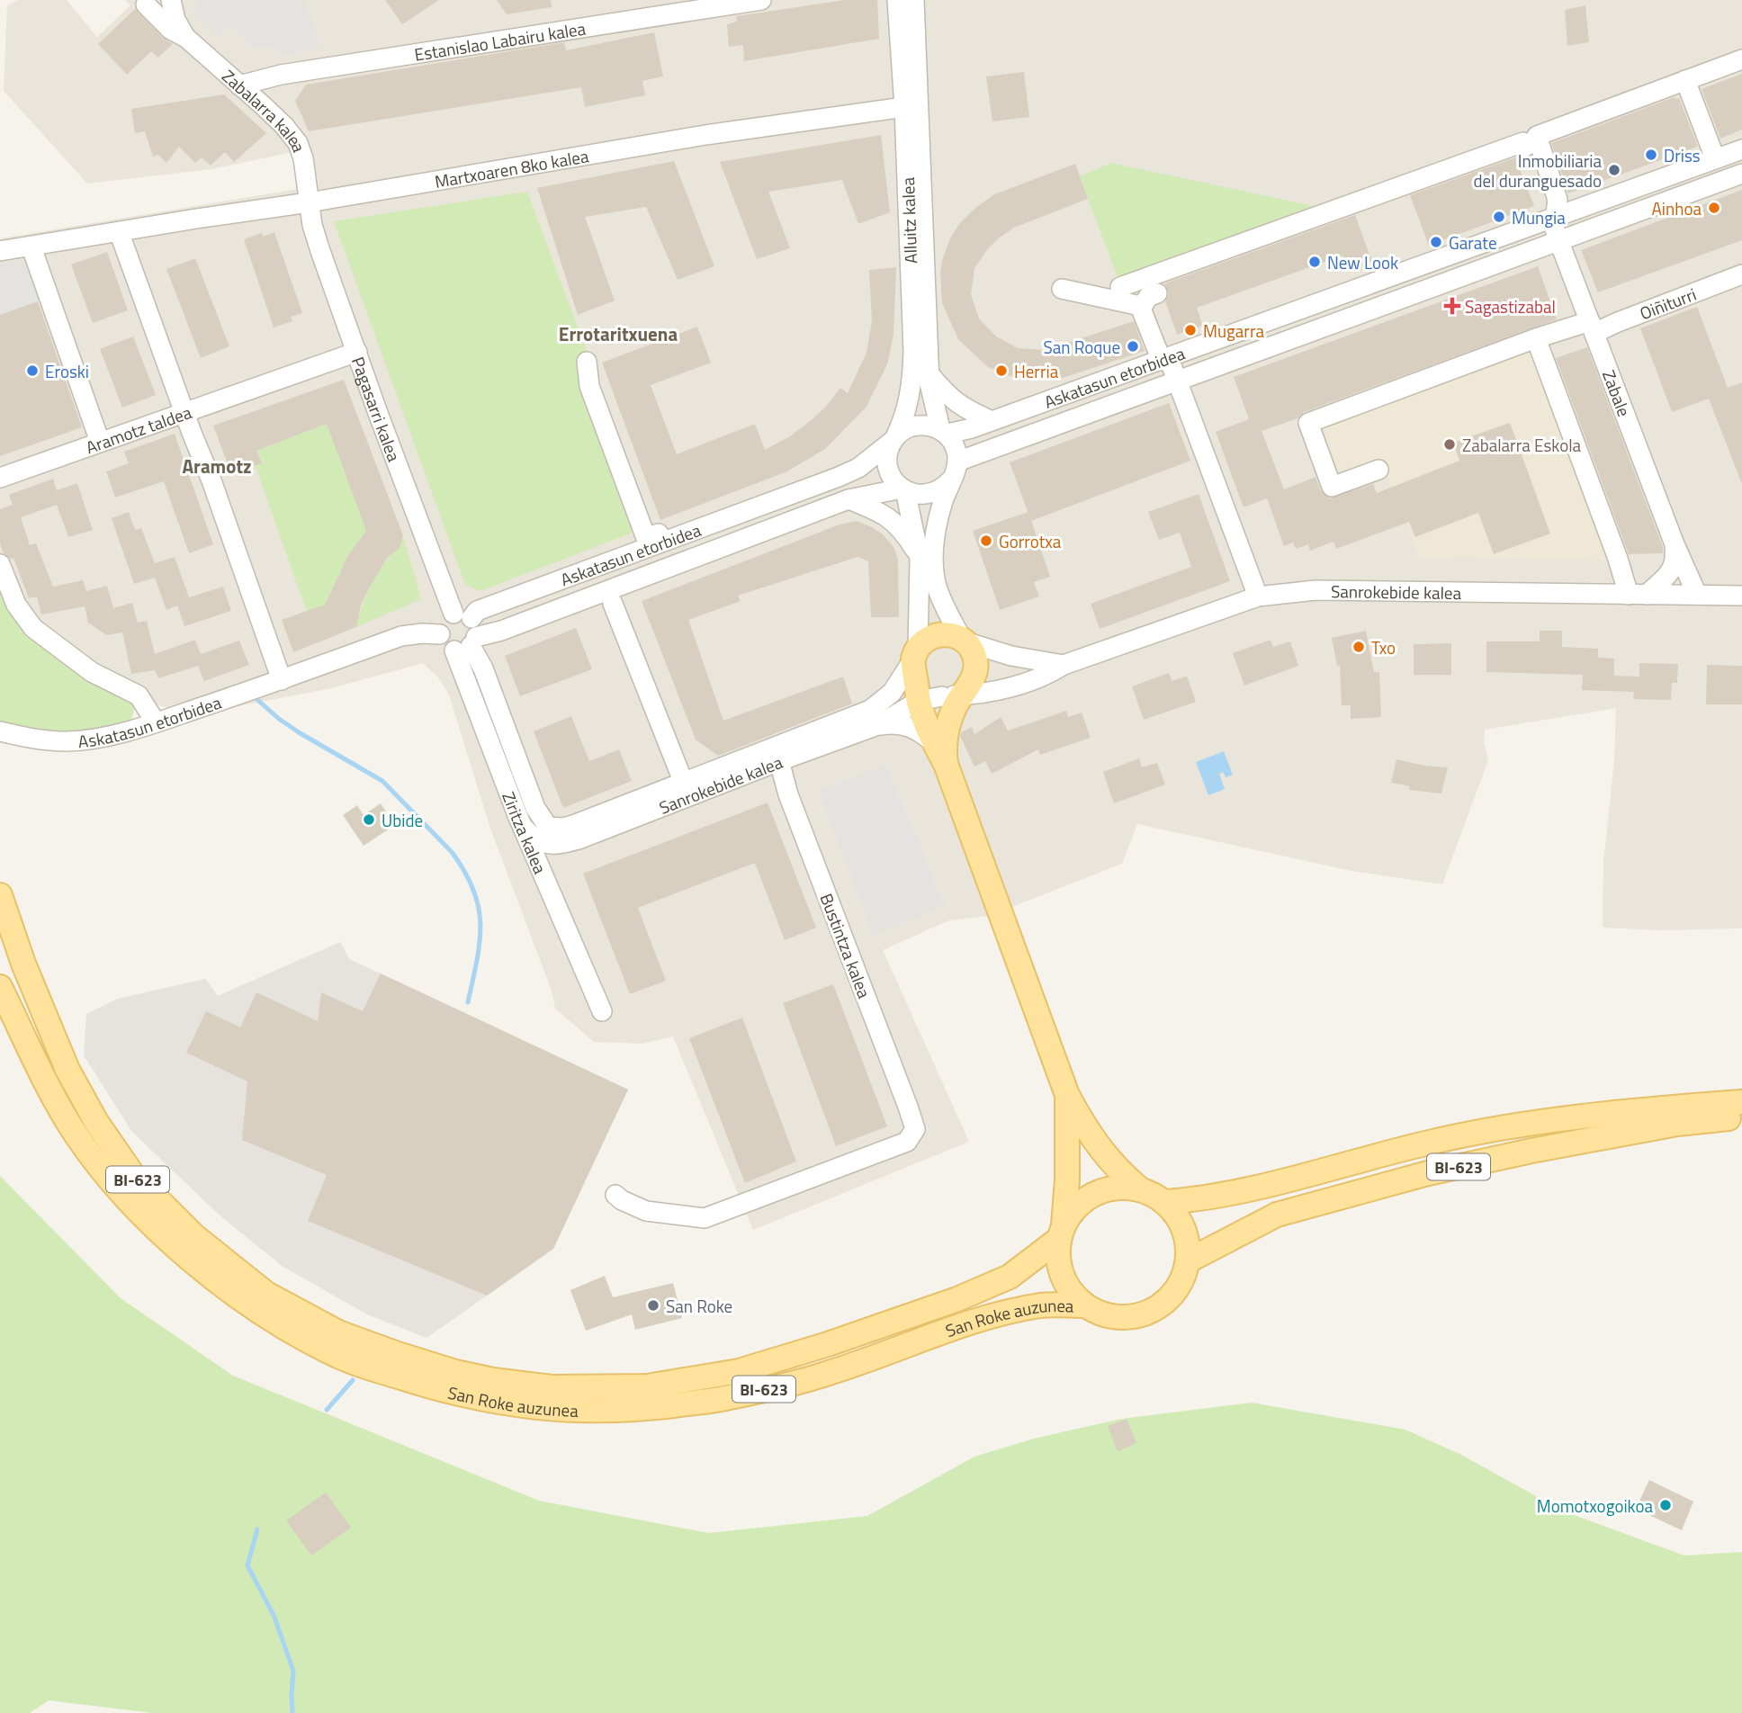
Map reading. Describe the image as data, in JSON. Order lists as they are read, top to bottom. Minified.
{"streets":{"main road":["BI-623","San Roke auzunea"],"street":["Estanislao Labairu kalea","Zabalarra kalea","Martxoaren 8ko kalea","Alluitz kalea","Oiñiturri","Askatasun etorbidea","Zabale","Pagasarri kalea","Aramotz taldea","Sanrokebide kalea","Ziritza kalea","Bustintza kalea"]},"crossings":[["Estanislao Labairu kalea","Zabalarra kalea"],["Zabalarra kalea","Martxoaren 8ko kalea"],["Zabalarra kalea","Pagasarri kalea"],["Martxoaren 8ko kalea","Alluitz kalea"],["Martxoaren 8ko kalea","Pagasarri kalea"],["Alluitz kalea","Askatasun etorbidea"],["Oiñiturri","Zabale"],["Askatasun etorbidea","Zabale"],["Askatasun etorbidea","Pagasarri kalea"],["Askatasun etorbidea","Aramotz taldea"],["Askatasun etorbidea","Ziritza kalea"],["Zabale","Sanrokebide kalea"],["Pagasarri kalea","Ziritza kalea"],["Sanrokebide kalea","Ziritza kalea"],["Sanrokebide kalea","Bustintza kalea"],["BI-623","San Roke auzunea"]],"districts":["Errotaritxuena","Aramotz"],"places":{"other":["Driss","Inmobiliaria del duranguesado","Ainhoa","Mungia","Garate","New Look","Mugarra","San Roque","Eroski","Herria","Zabalarra Eskola","Gorrotxa","Txo","Ubide","San Roke","Momotxogoikoa"],"health":["Sagastizabal"]}}
